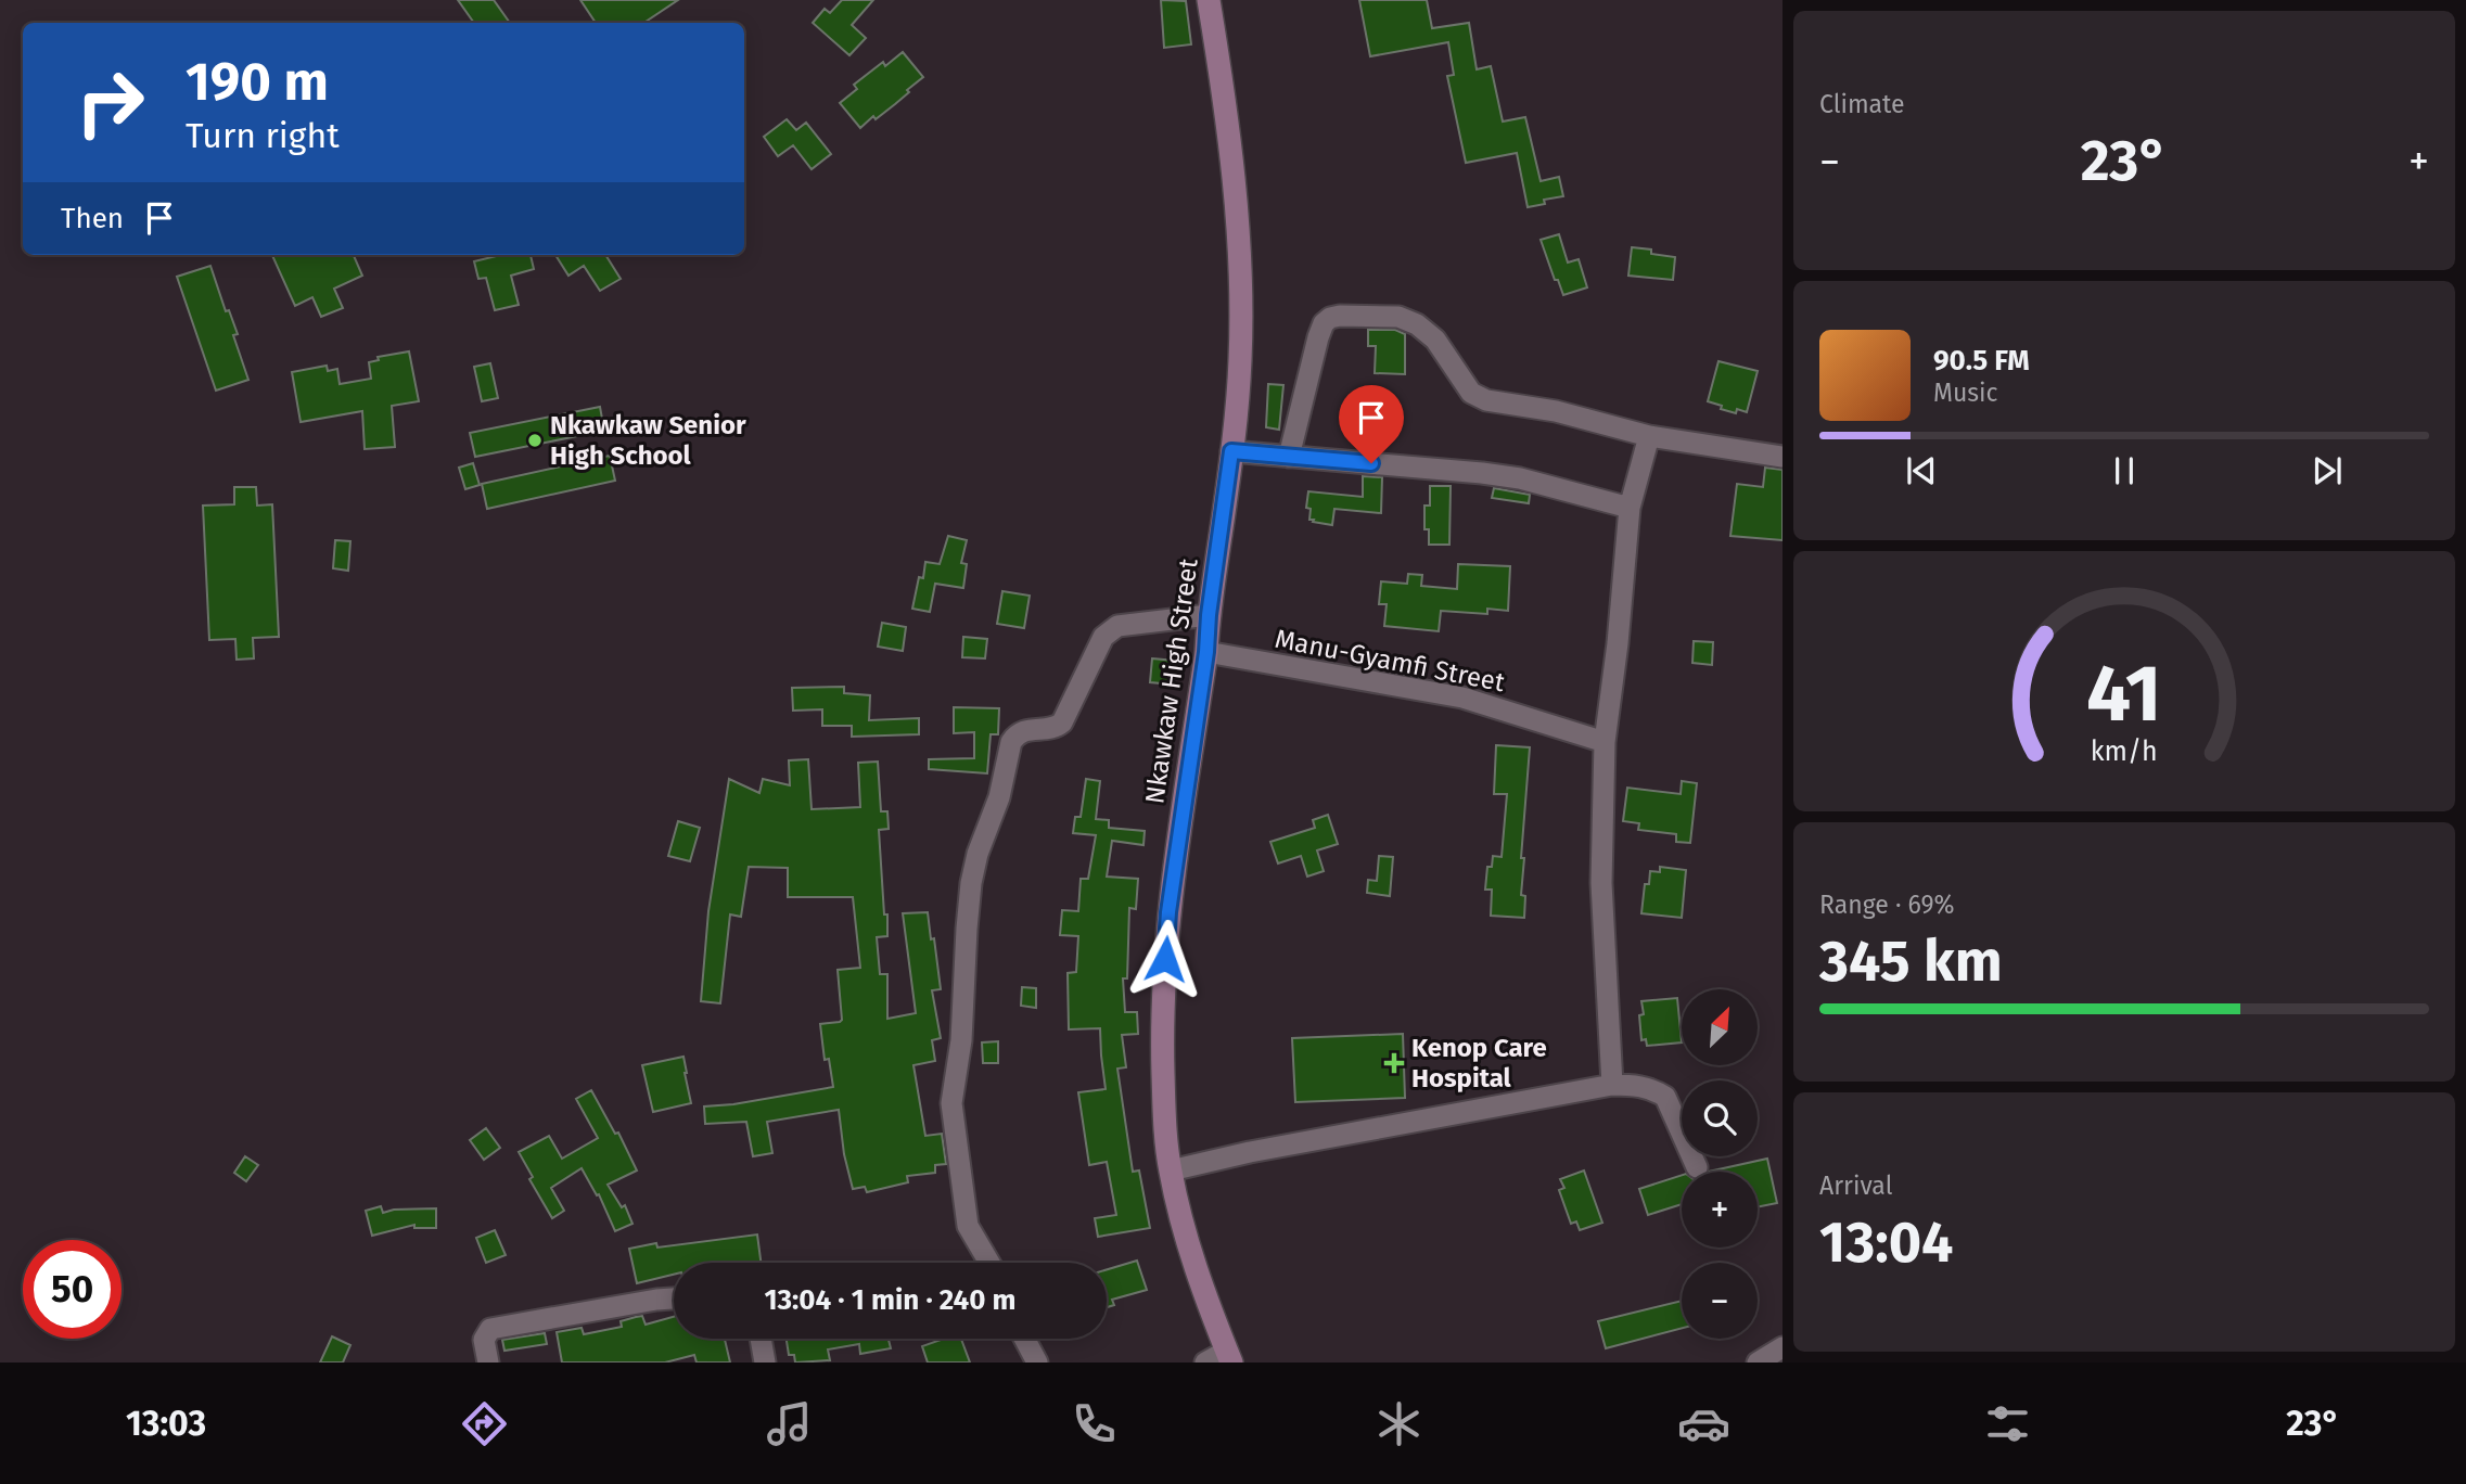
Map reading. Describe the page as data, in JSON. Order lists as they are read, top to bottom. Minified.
{"streets":{"main road":["Nkawkaw High Street"],"street":["Manu-Gyamfi Street"]},"crossings":[["Manu-Gyamfi Street","Nkawkaw High Street"]],"places":{"other":["Nkawkaw Senior High School"],"health":["Kenop Care Hospital"]},"north":"top right","page":{"tile":["Climate",["Range · 69%","345 km"],["Arrival","13:04"]],"turn":["190 m","Turn right"],"heat":["−","23°","+"],"then":"Then","song":["90.5 FM","Music"],"map_buttons":["+","−"],"limit":"50","trip":"13:04 · 1 min · 240 m","tabs":["13:03","23°"],"gauge":["41","km/h"]}}
